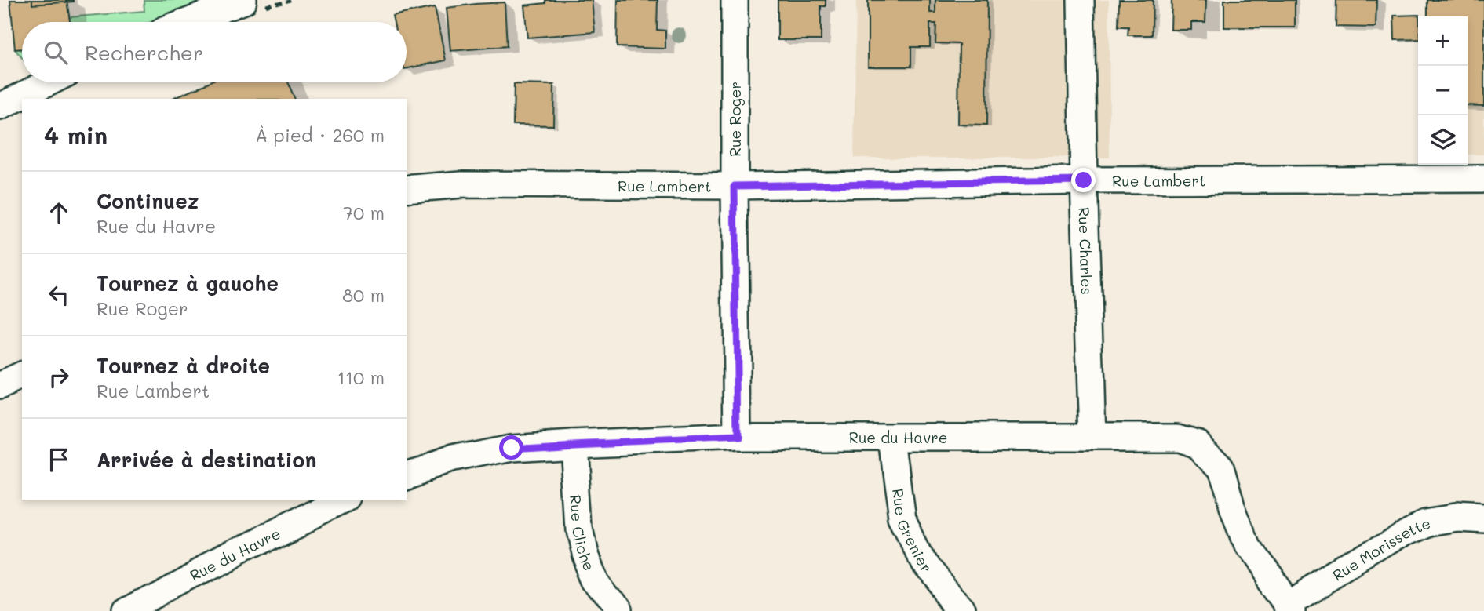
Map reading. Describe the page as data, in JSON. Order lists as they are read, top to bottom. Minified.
{"streets":{"street":["Rue Roger","Rue Lambert","Rue Charles","Rue du Havre","Rue Grenier","Rue Cliche","Rue Morissette"]},"crossings":[["Rue Roger","Rue Lambert"],["Rue Roger","Rue du Havre"],["Rue Lambert","Rue Charles"],["Rue Charles","Rue du Havre"],["Rue du Havre","Rue Grenier"],["Rue du Havre","Rue Cliche"],["Rue du Havre","Rue Morissette"]],"page":{"map_buttons":["+","−"],"search":"Rechercher","heading":["4 min","À pied · 260 m"],"list":[["Continuez","Rue du Havre","70 m"],["Tournez à gauche","Rue Roger","80 m"],["Tournez à droite","Rue Lambert","110 m"],"Arrivée à destination"]}}
